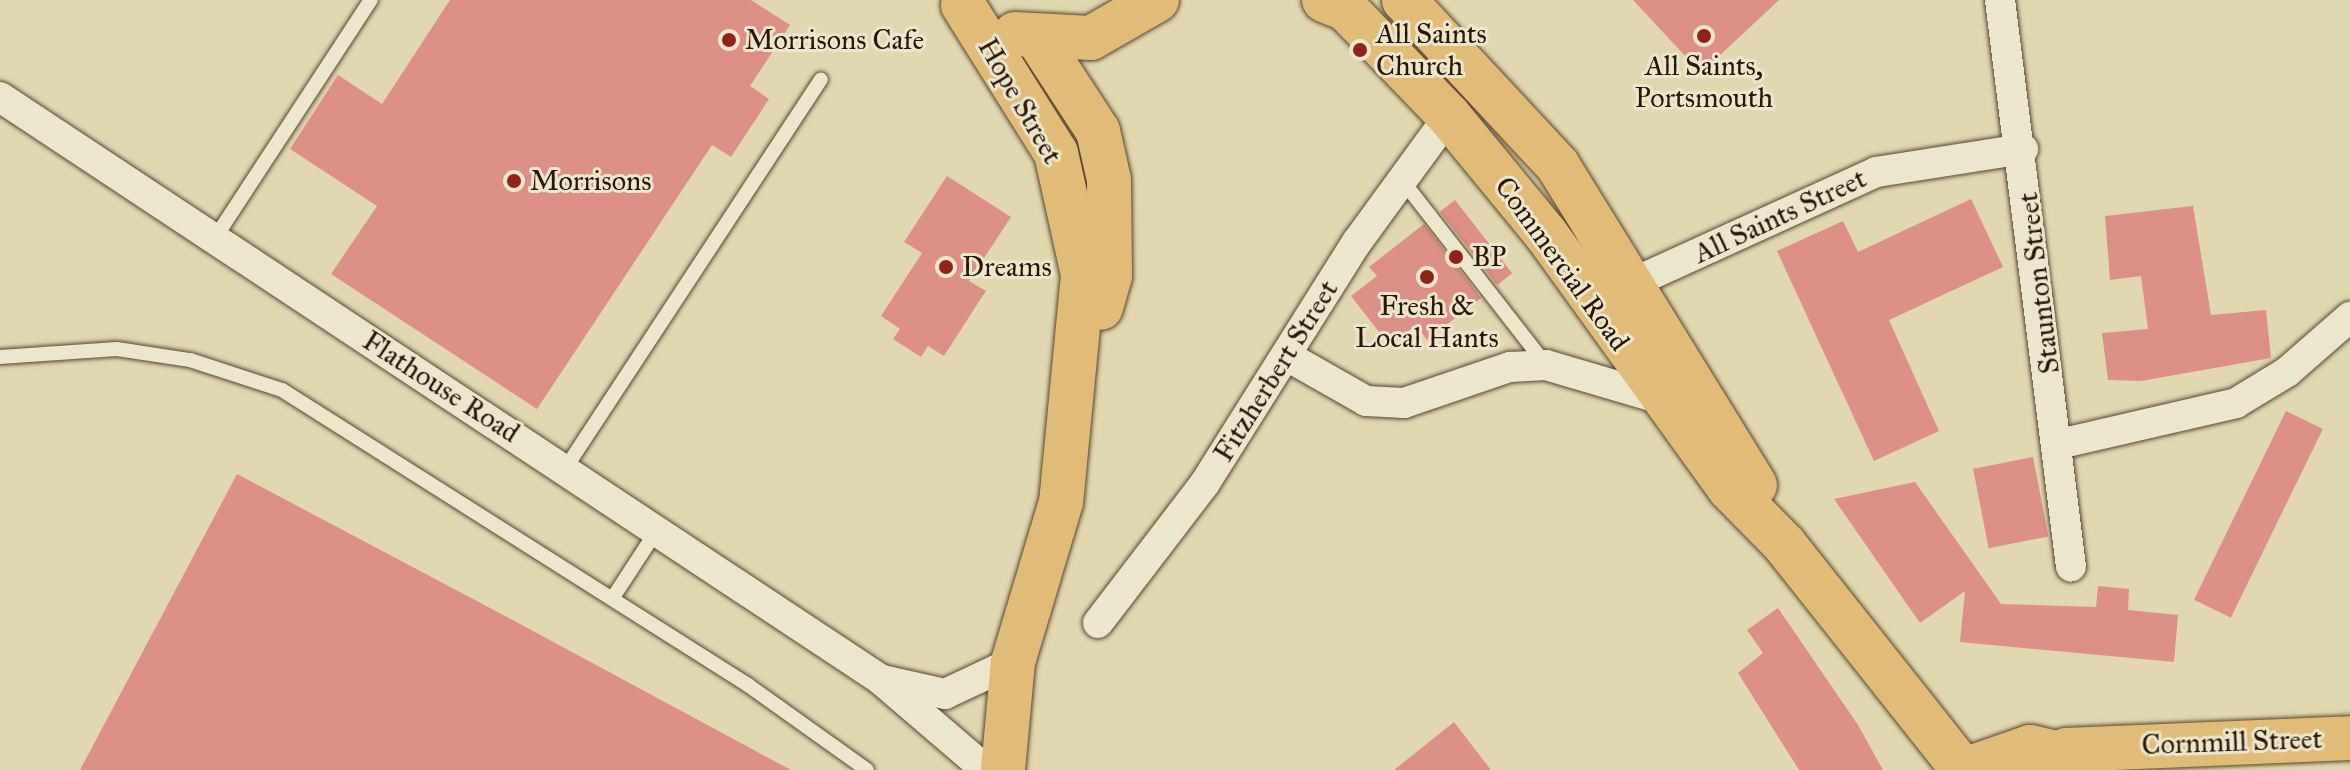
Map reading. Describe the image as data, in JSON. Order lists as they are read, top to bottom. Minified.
{"streets":{"main road":["Hope Street","Commercial Road","Cornmill Street"],"street":["All Saints Street","Staunton Street","Fitzherbert Street","Flathouse Road"]},"crossings":[["All Saints Street","Commercial Road"],["All Saints Street","Staunton Street"],["Commercial Road","Fitzherbert Street"],["Commercial Road","Cornmill Street"]],"places":["All Saints, Portsmouth","Morrisons Cafe","All Saints Church","Morrisons","BP","Dreams","Fresh & Local Hants"]}
